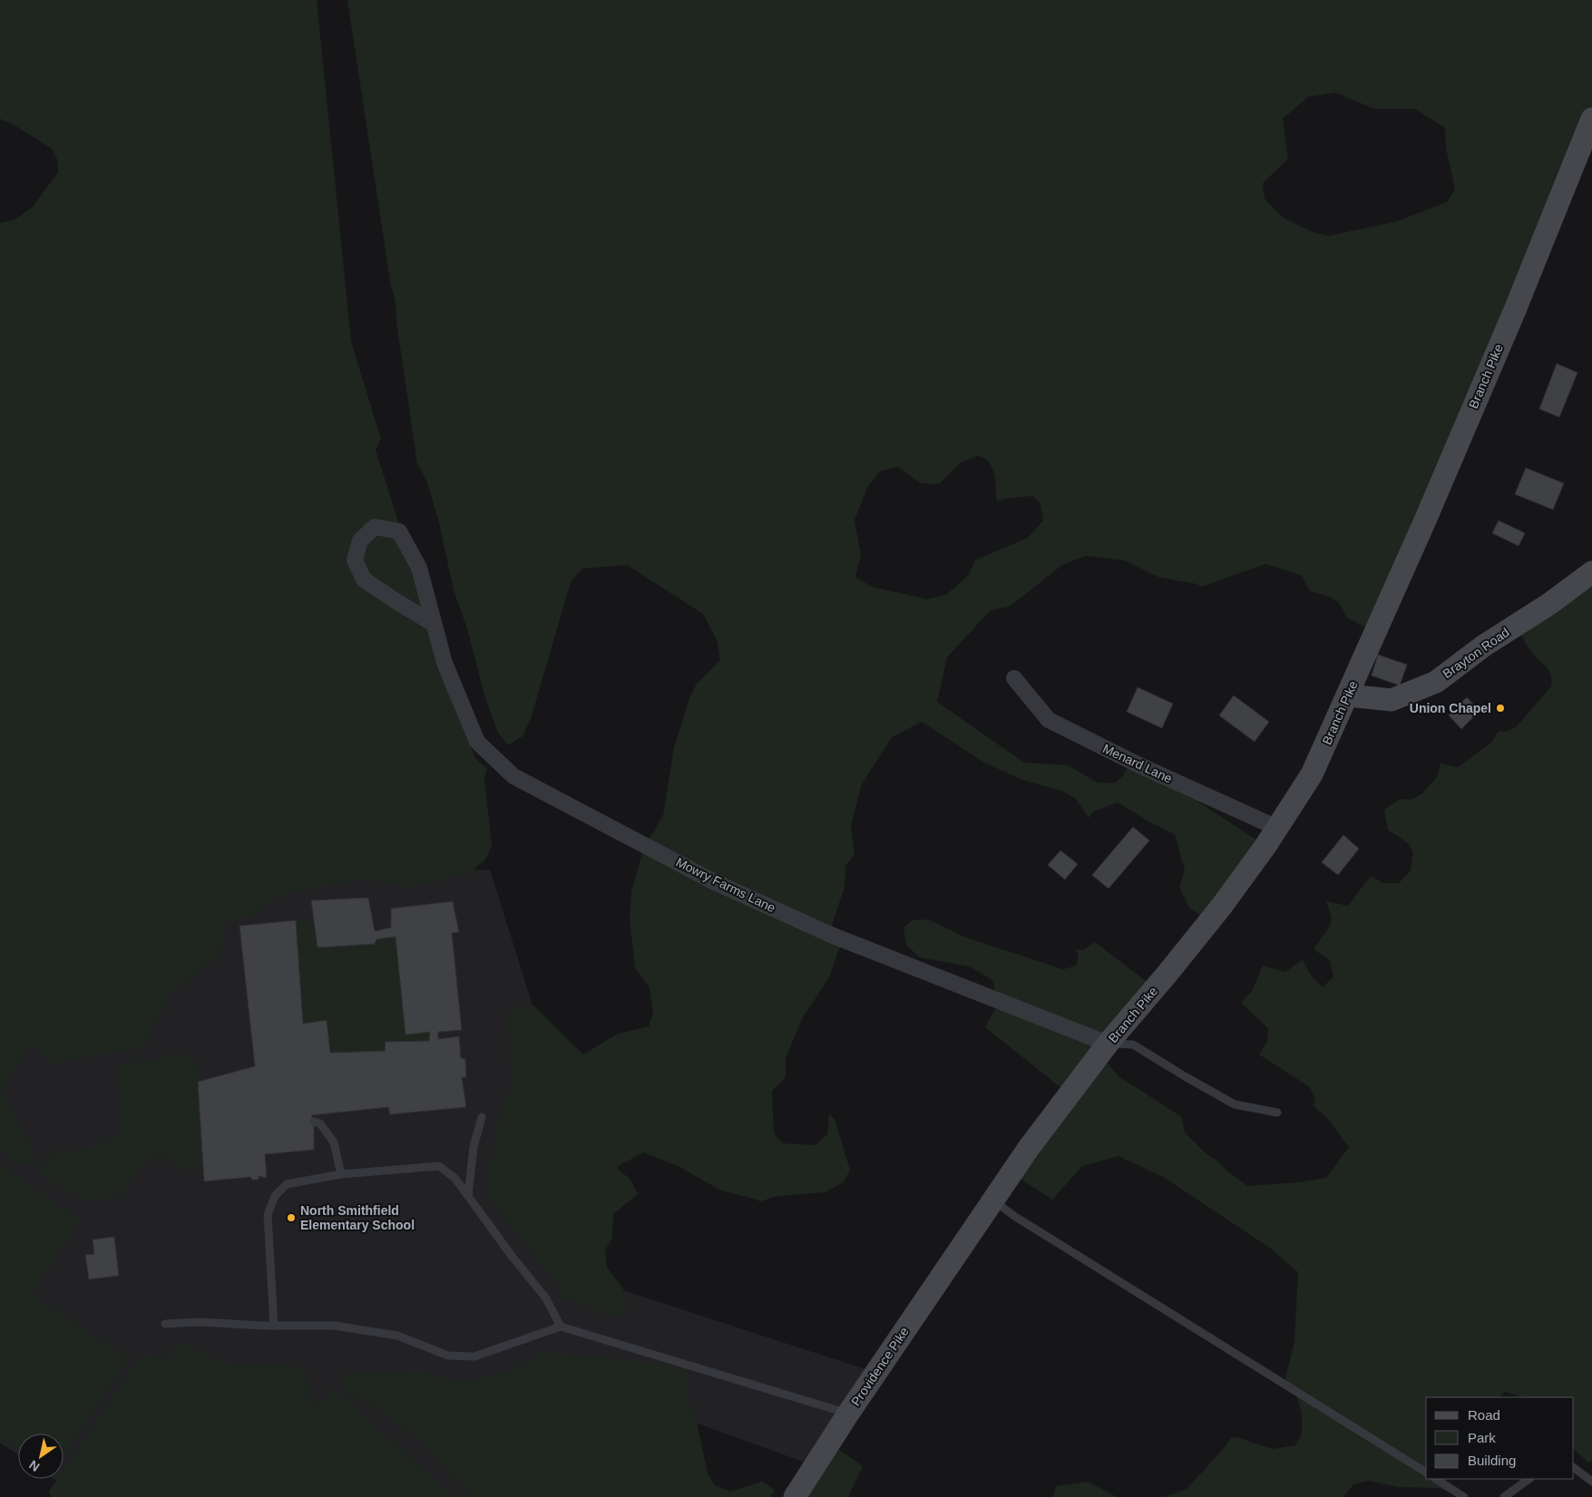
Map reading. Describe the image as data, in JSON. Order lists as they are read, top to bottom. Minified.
{"streets":{"main road":["Branch Pike","Brayton Road","Providence Pike"],"street":["Menard Lane","Mowry Farms Lane"]},"crossings":[["Branch Pike","Brayton Road"],["Branch Pike","Menard Lane"],["Branch Pike","Mowry Farms Lane"],["Branch Pike","Providence Pike"]],"places":["Union Chapel","North Smithfield Elementary School"],"legend":["Road","Park","Building"],"north":"bottom left"}
